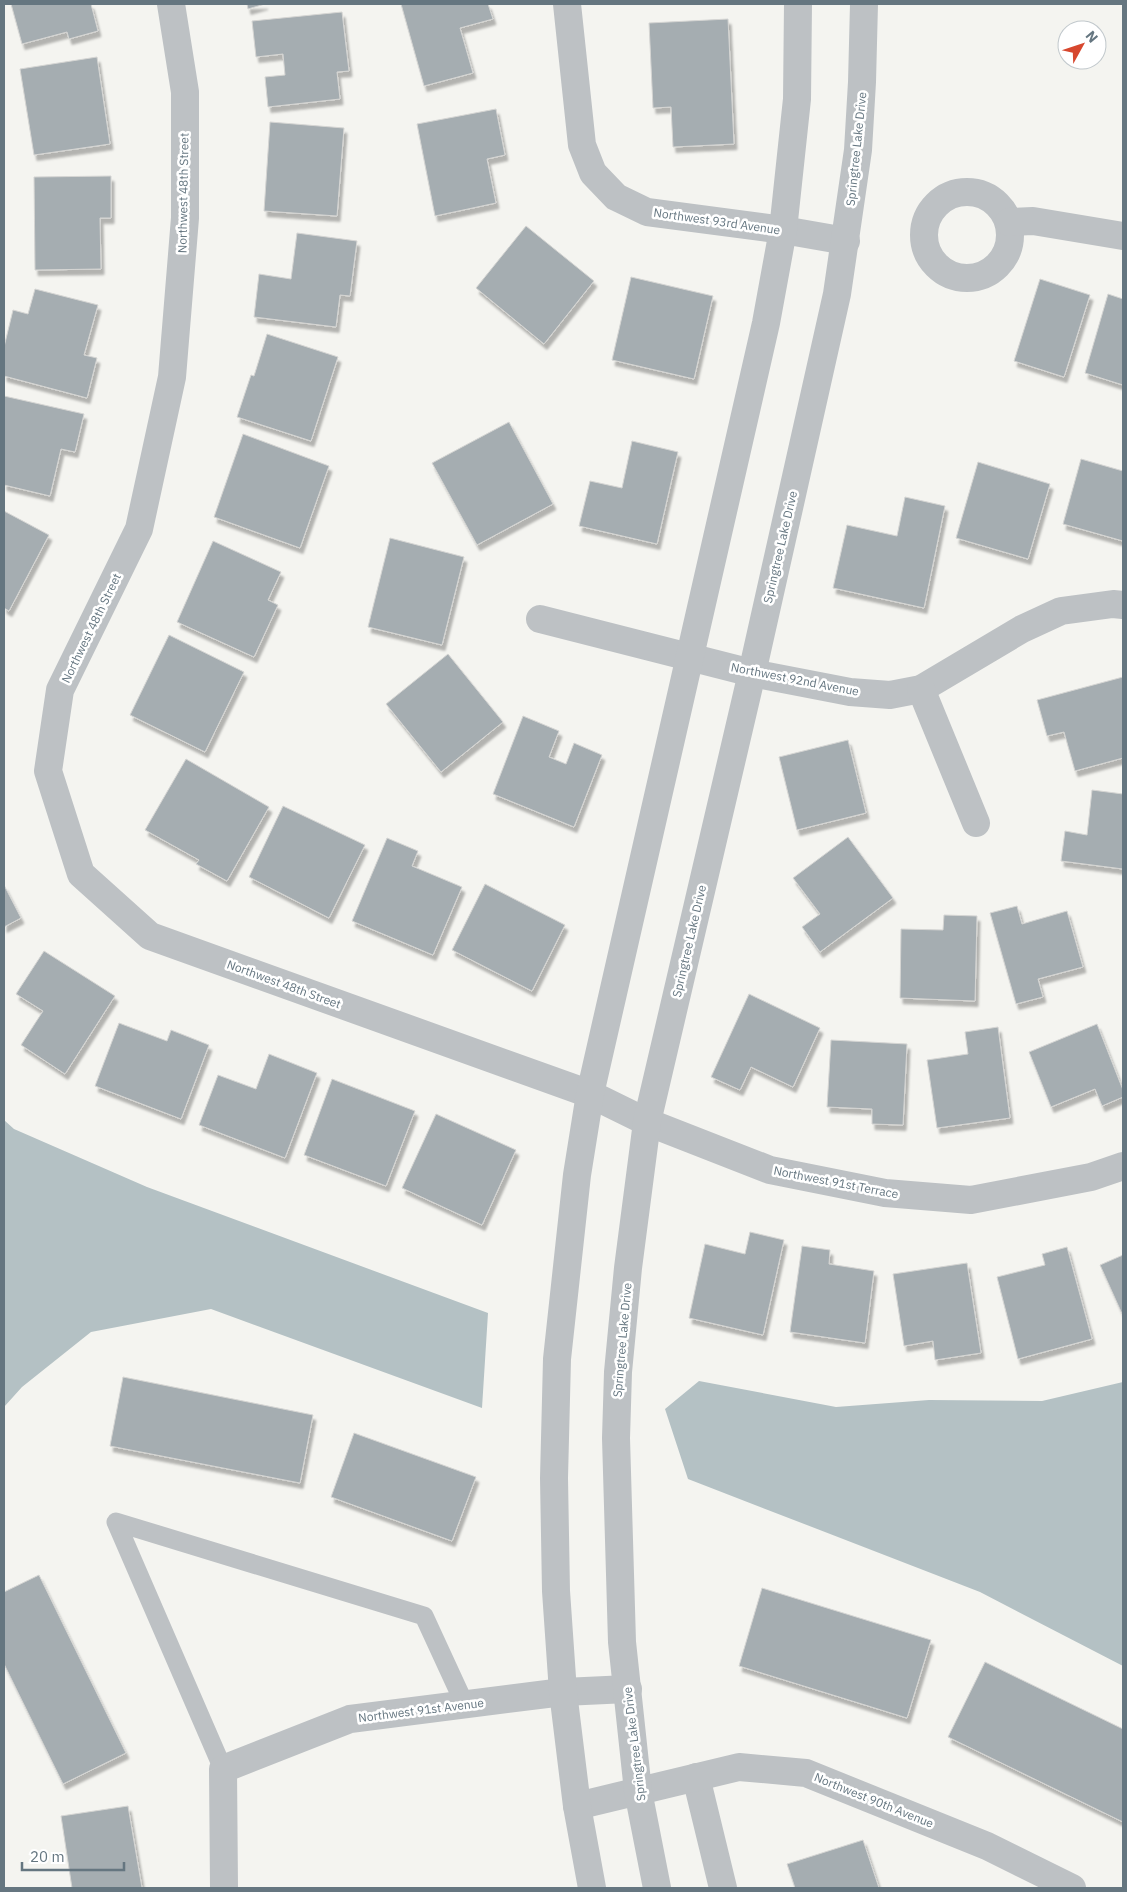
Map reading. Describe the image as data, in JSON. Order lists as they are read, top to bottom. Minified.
{"streets":{"street":["Springtree Lake Drive","Northwest 48th Street","Northwest 93rd Avenue","Northwest 92nd Avenue","Northwest 91st Terrace","Northwest 91st Avenue","Northwest 90th Avenue"]},"crossings":[["Springtree Lake Drive","Northwest 93rd Avenue"],["Springtree Lake Drive","Northwest 92nd Avenue"],["Springtree Lake Drive","Northwest 91st Terrace"],["Springtree Lake Drive","Northwest 91st Avenue"],["Springtree Lake Drive","Northwest 90th Avenue"],["Northwest 48th Street","Northwest 91st Terrace"]],"scale_bar":"20 m","north":"top right"}
